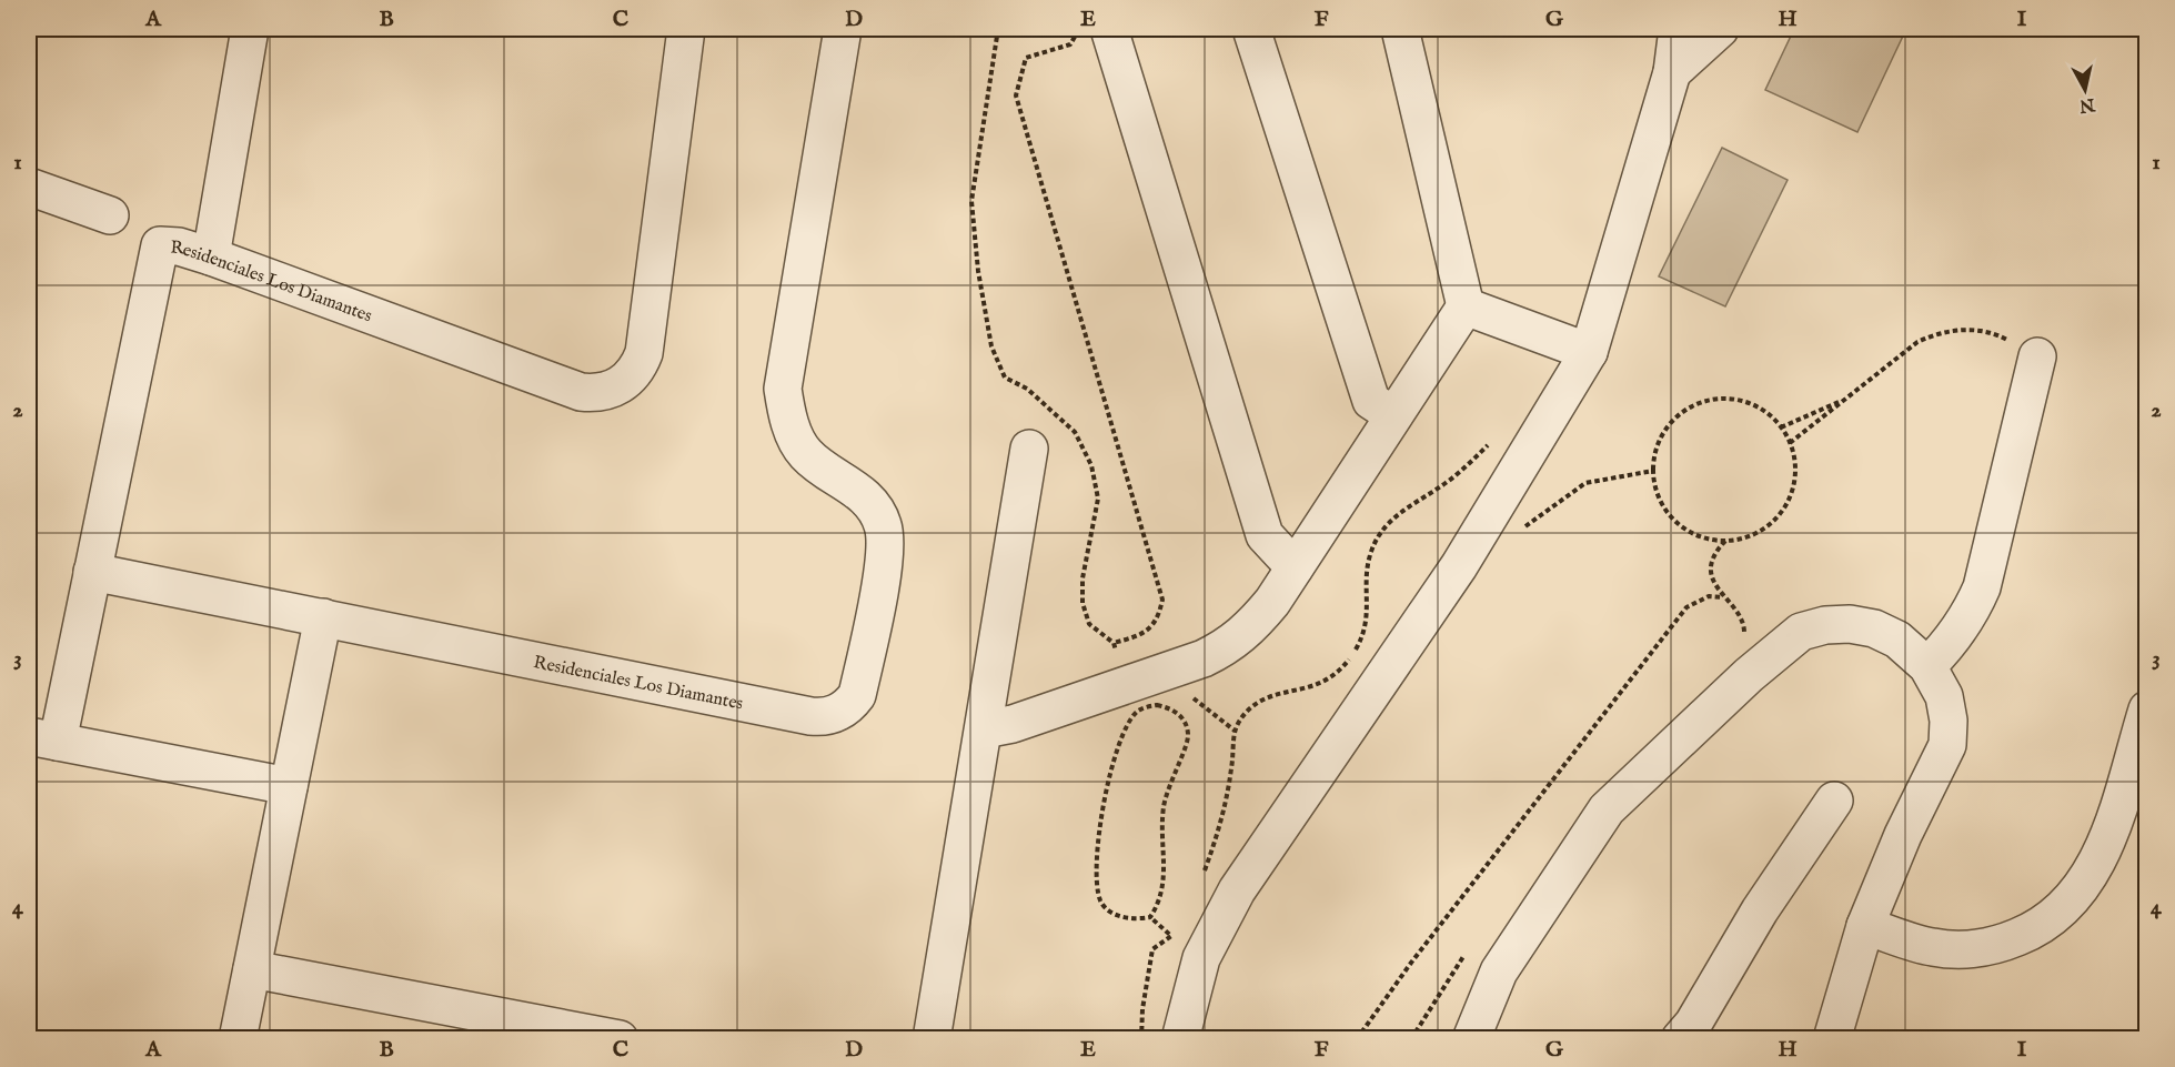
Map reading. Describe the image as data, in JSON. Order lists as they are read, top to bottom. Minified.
{"streets":{"street":["Residenciales Los Diamantes"]},"north":"bottom","grid":{"columns":["A","B","C","D","E","F","G","H","I"],"rows":["1","2","3","4"]}}
